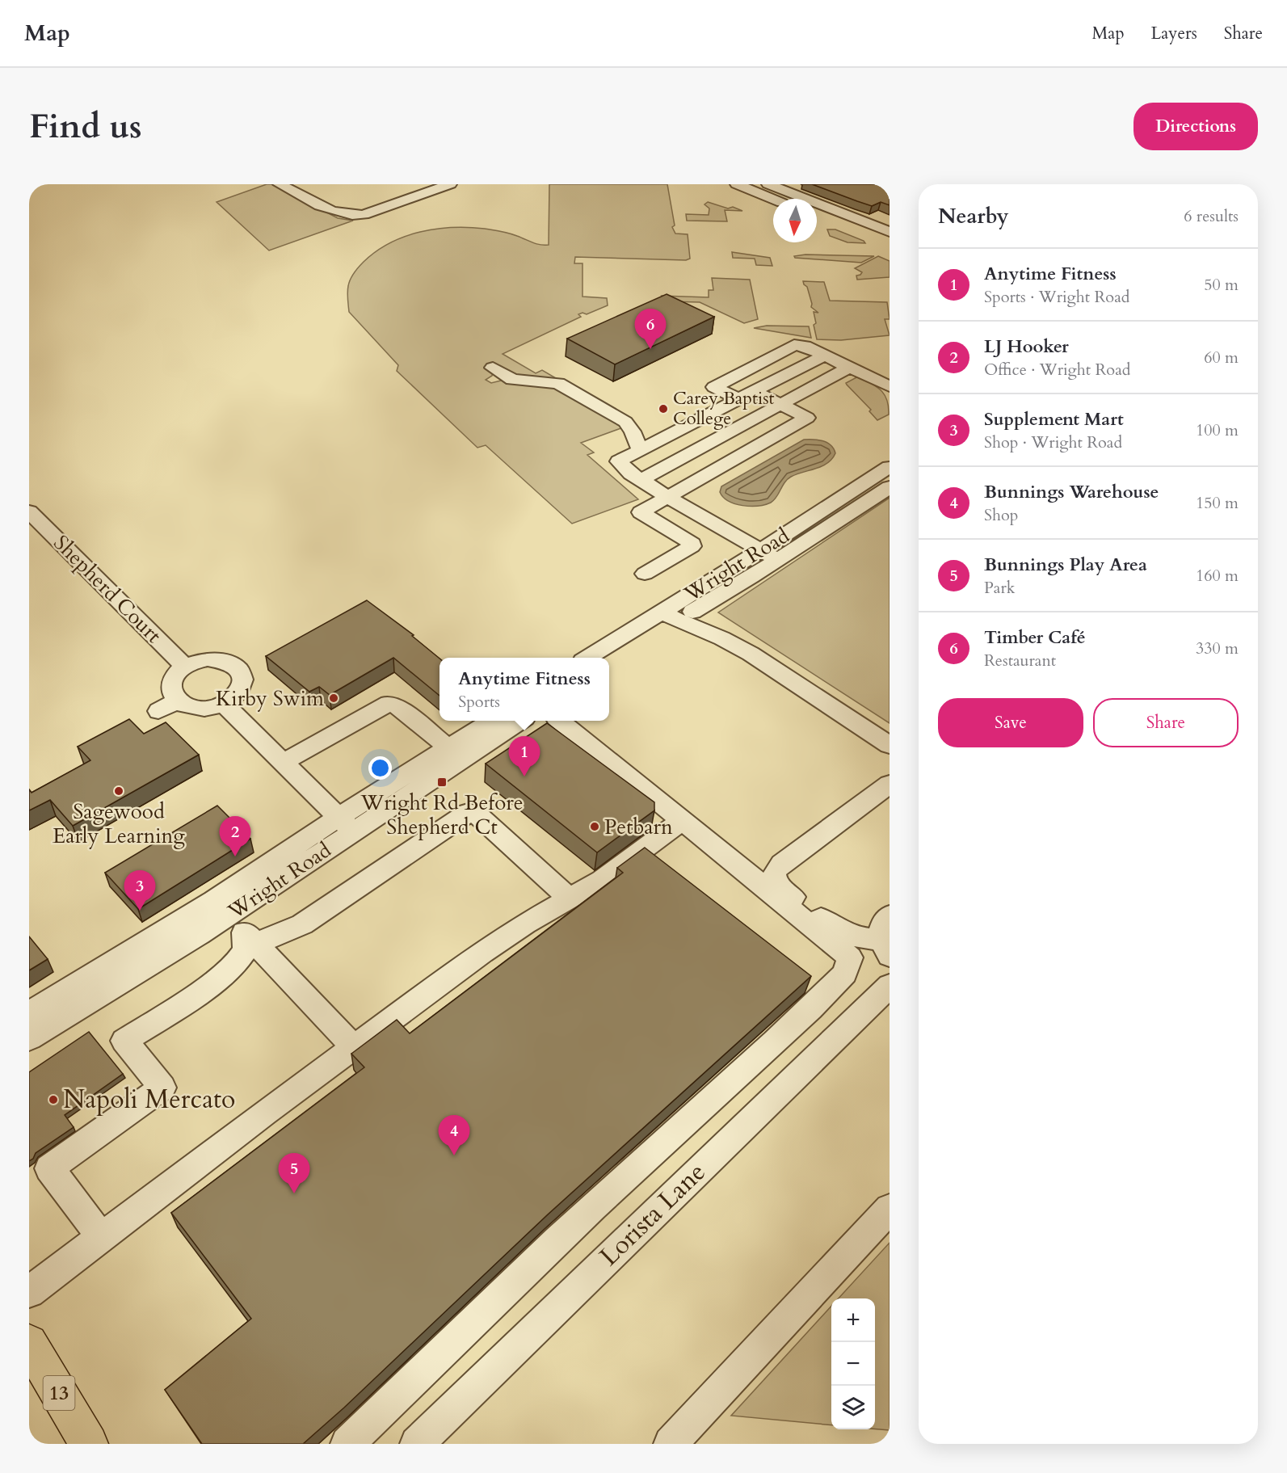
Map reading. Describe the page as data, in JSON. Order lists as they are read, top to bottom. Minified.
{"streets":{"main road":["13"],"street":["Wright Road","Shepherd Court","Lorista Lane"]},"places":{"other":["Carey Baptist College","Kirby Swim","Sagewood Early Learning","Petbarn","Napoli Mercato"],"transit":["Wright Rd Before Shepherd Ct"]},"north":"bottom","page":{"header":"Map","nav":["Map","Layers","Share"],"buttons":["Directions",["Save","Share"]],"title":"Find us","heading":["Nearby","6 results"],"list":[{"mark":"1","name":"Anytime Fitness","note":"Sports · Wright Road","value":"50 m"},{"mark":"2","name":"LJ Hooker","note":"Office · Wright Road","value":"60 m"},{"mark":"3","name":"Supplement Mart","note":"Shop · Wright Road","value":"100 m"},{"mark":"4","name":"Bunnings Warehouse","note":"Shop","value":"150 m"},{"mark":"5","name":"Bunnings Play Area","note":"Park","value":"160 m"},{"mark":"6","name":"Timber Café","note":"Restaurant","value":"330 m"}],"pins":["6","1","2","3","4","5"],"popup":["Anytime Fitness","Sports"],"map_buttons":["+","−"]}}
